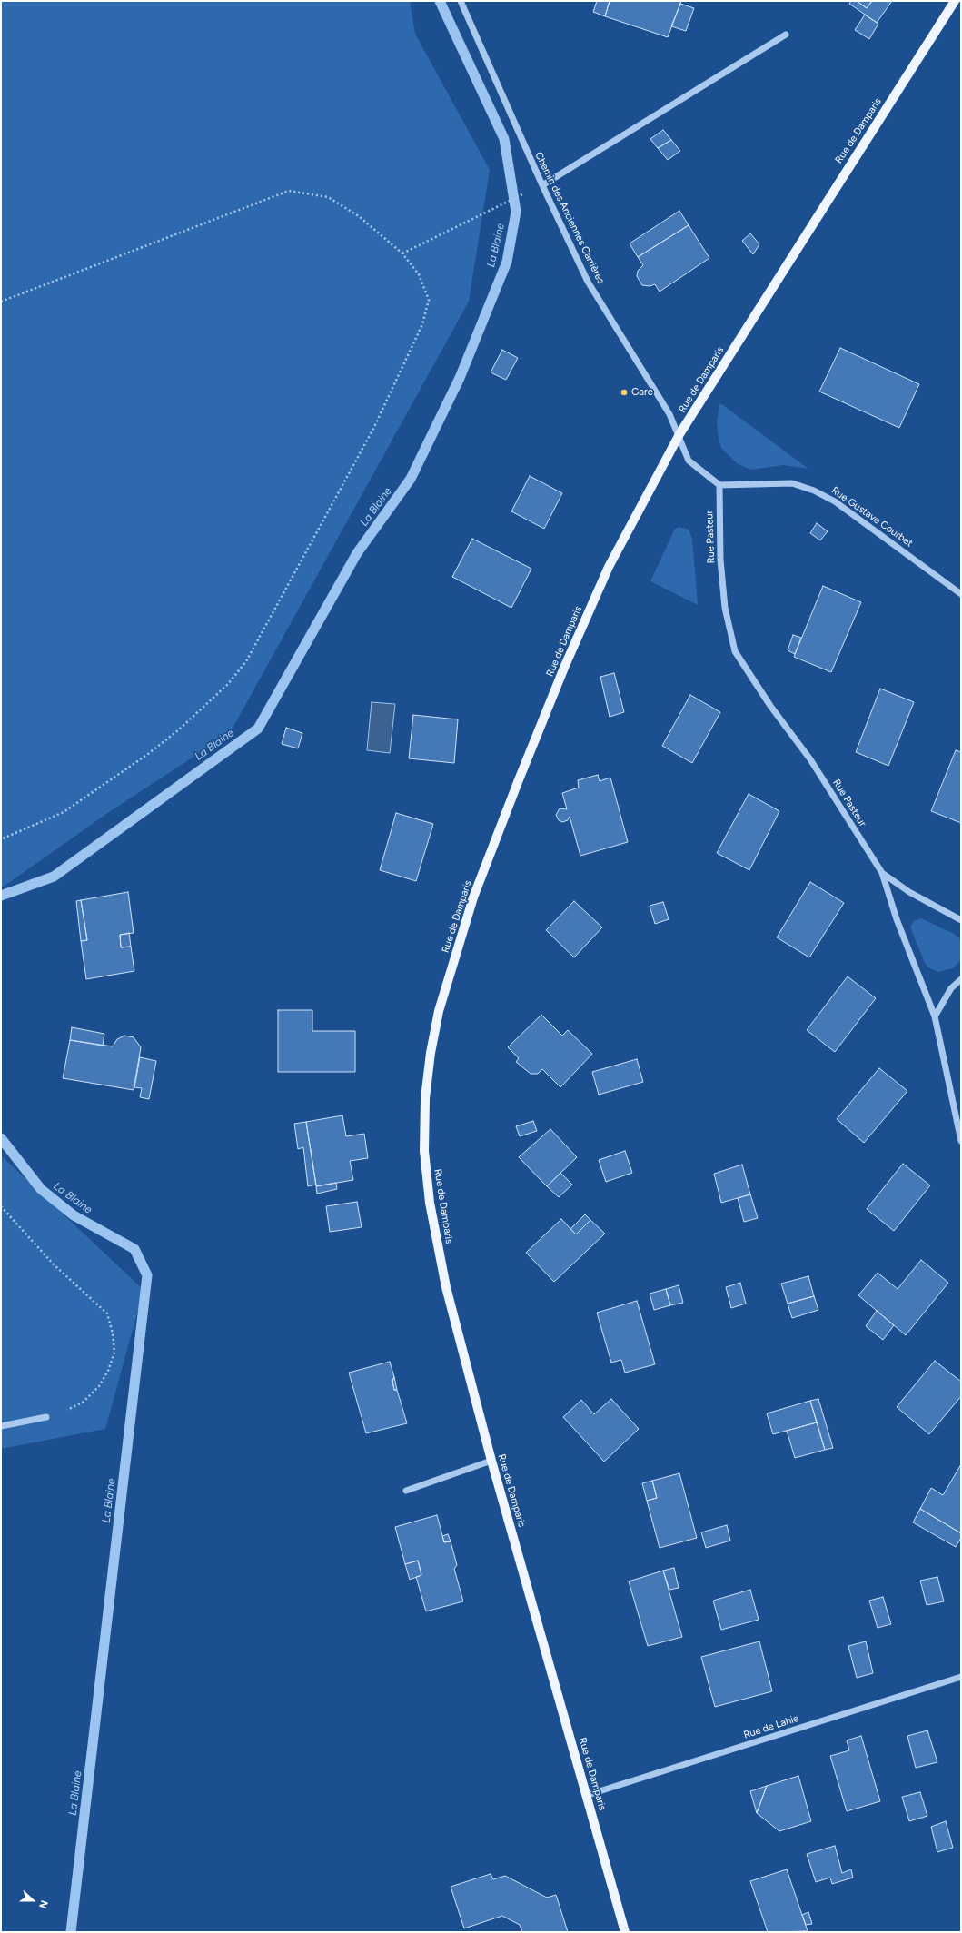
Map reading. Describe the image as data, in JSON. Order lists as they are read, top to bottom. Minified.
{"streets":{"main road":["Rue de Damparis"],"street":["Chemin des Anciennes Carrières","Rue Gustave Courbet","Rue Pasteur","Rue de Lahie"]},"crossings":[["Rue de Damparis","Chemin des Anciennes Carrières"],["Rue de Damparis","Rue de Lahie"],["Rue Gustave Courbet","Rue Pasteur"]],"water":["La Blaine"],"places":["Gare"],"north":"right"}
